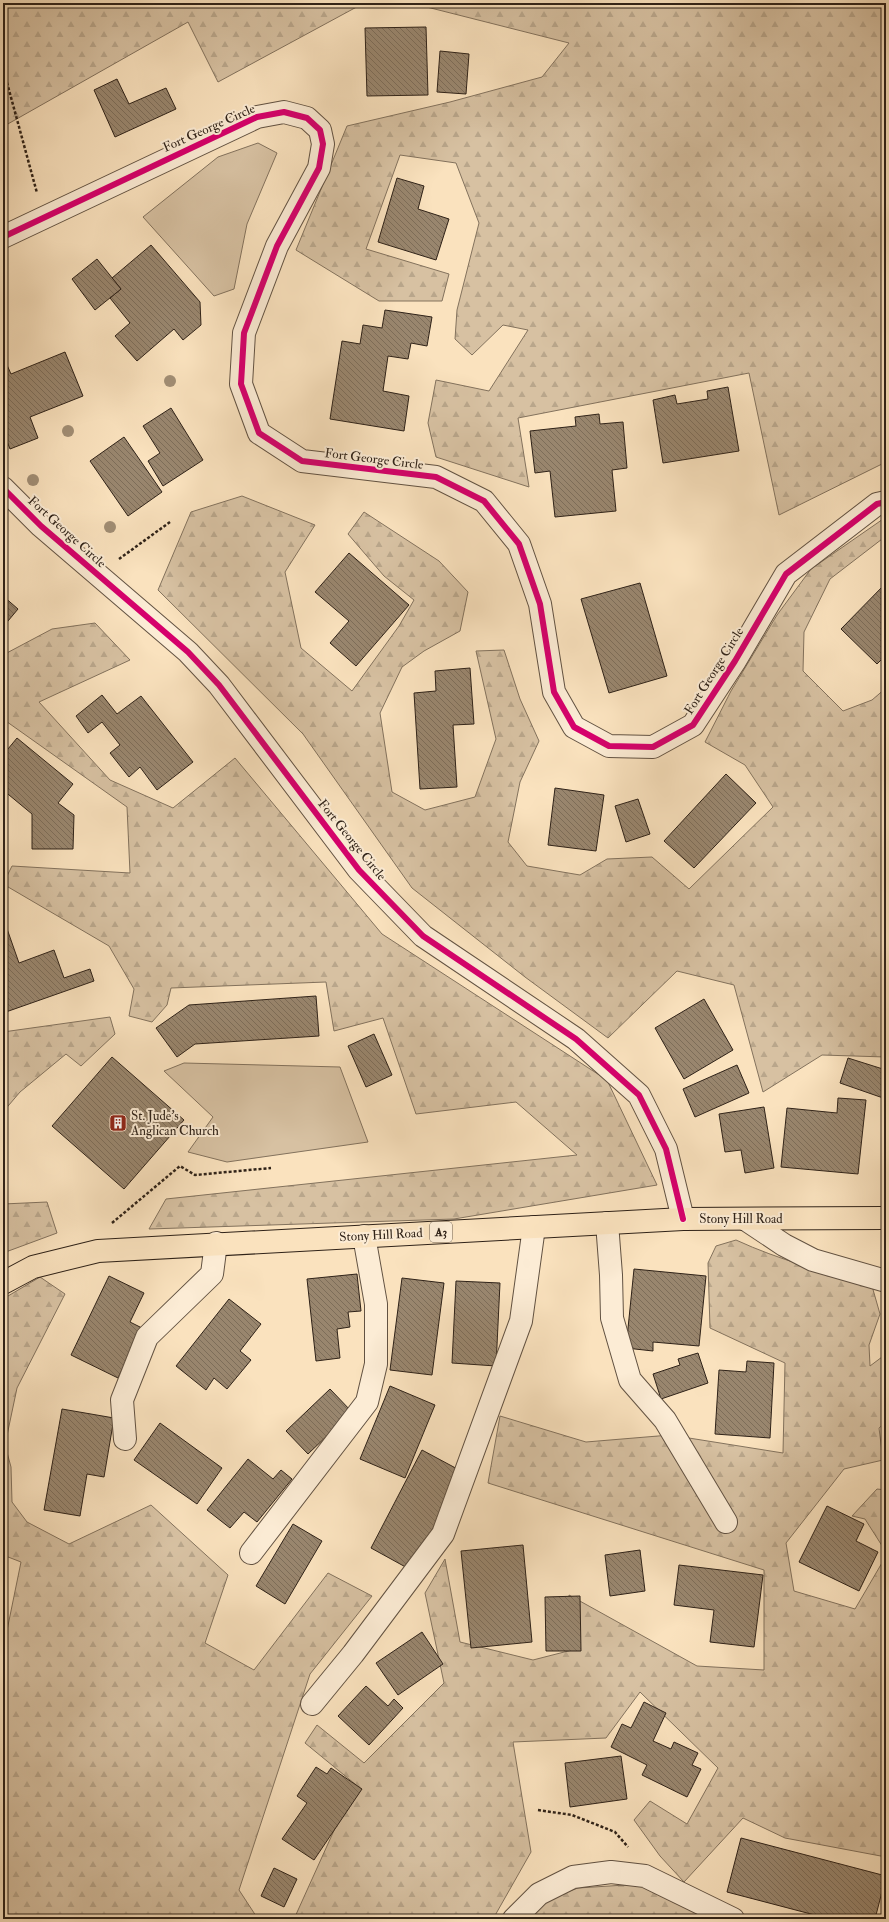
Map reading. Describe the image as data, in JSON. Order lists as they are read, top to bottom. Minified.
{"streets":{"main road":["Stony Hill Road","A3"],"street":["Fort George Circle"]},"crossings":[["Fort George Circle","Stony Hill Road"]],"places":{"building":["St. Jude's Anglican Church"]}}
